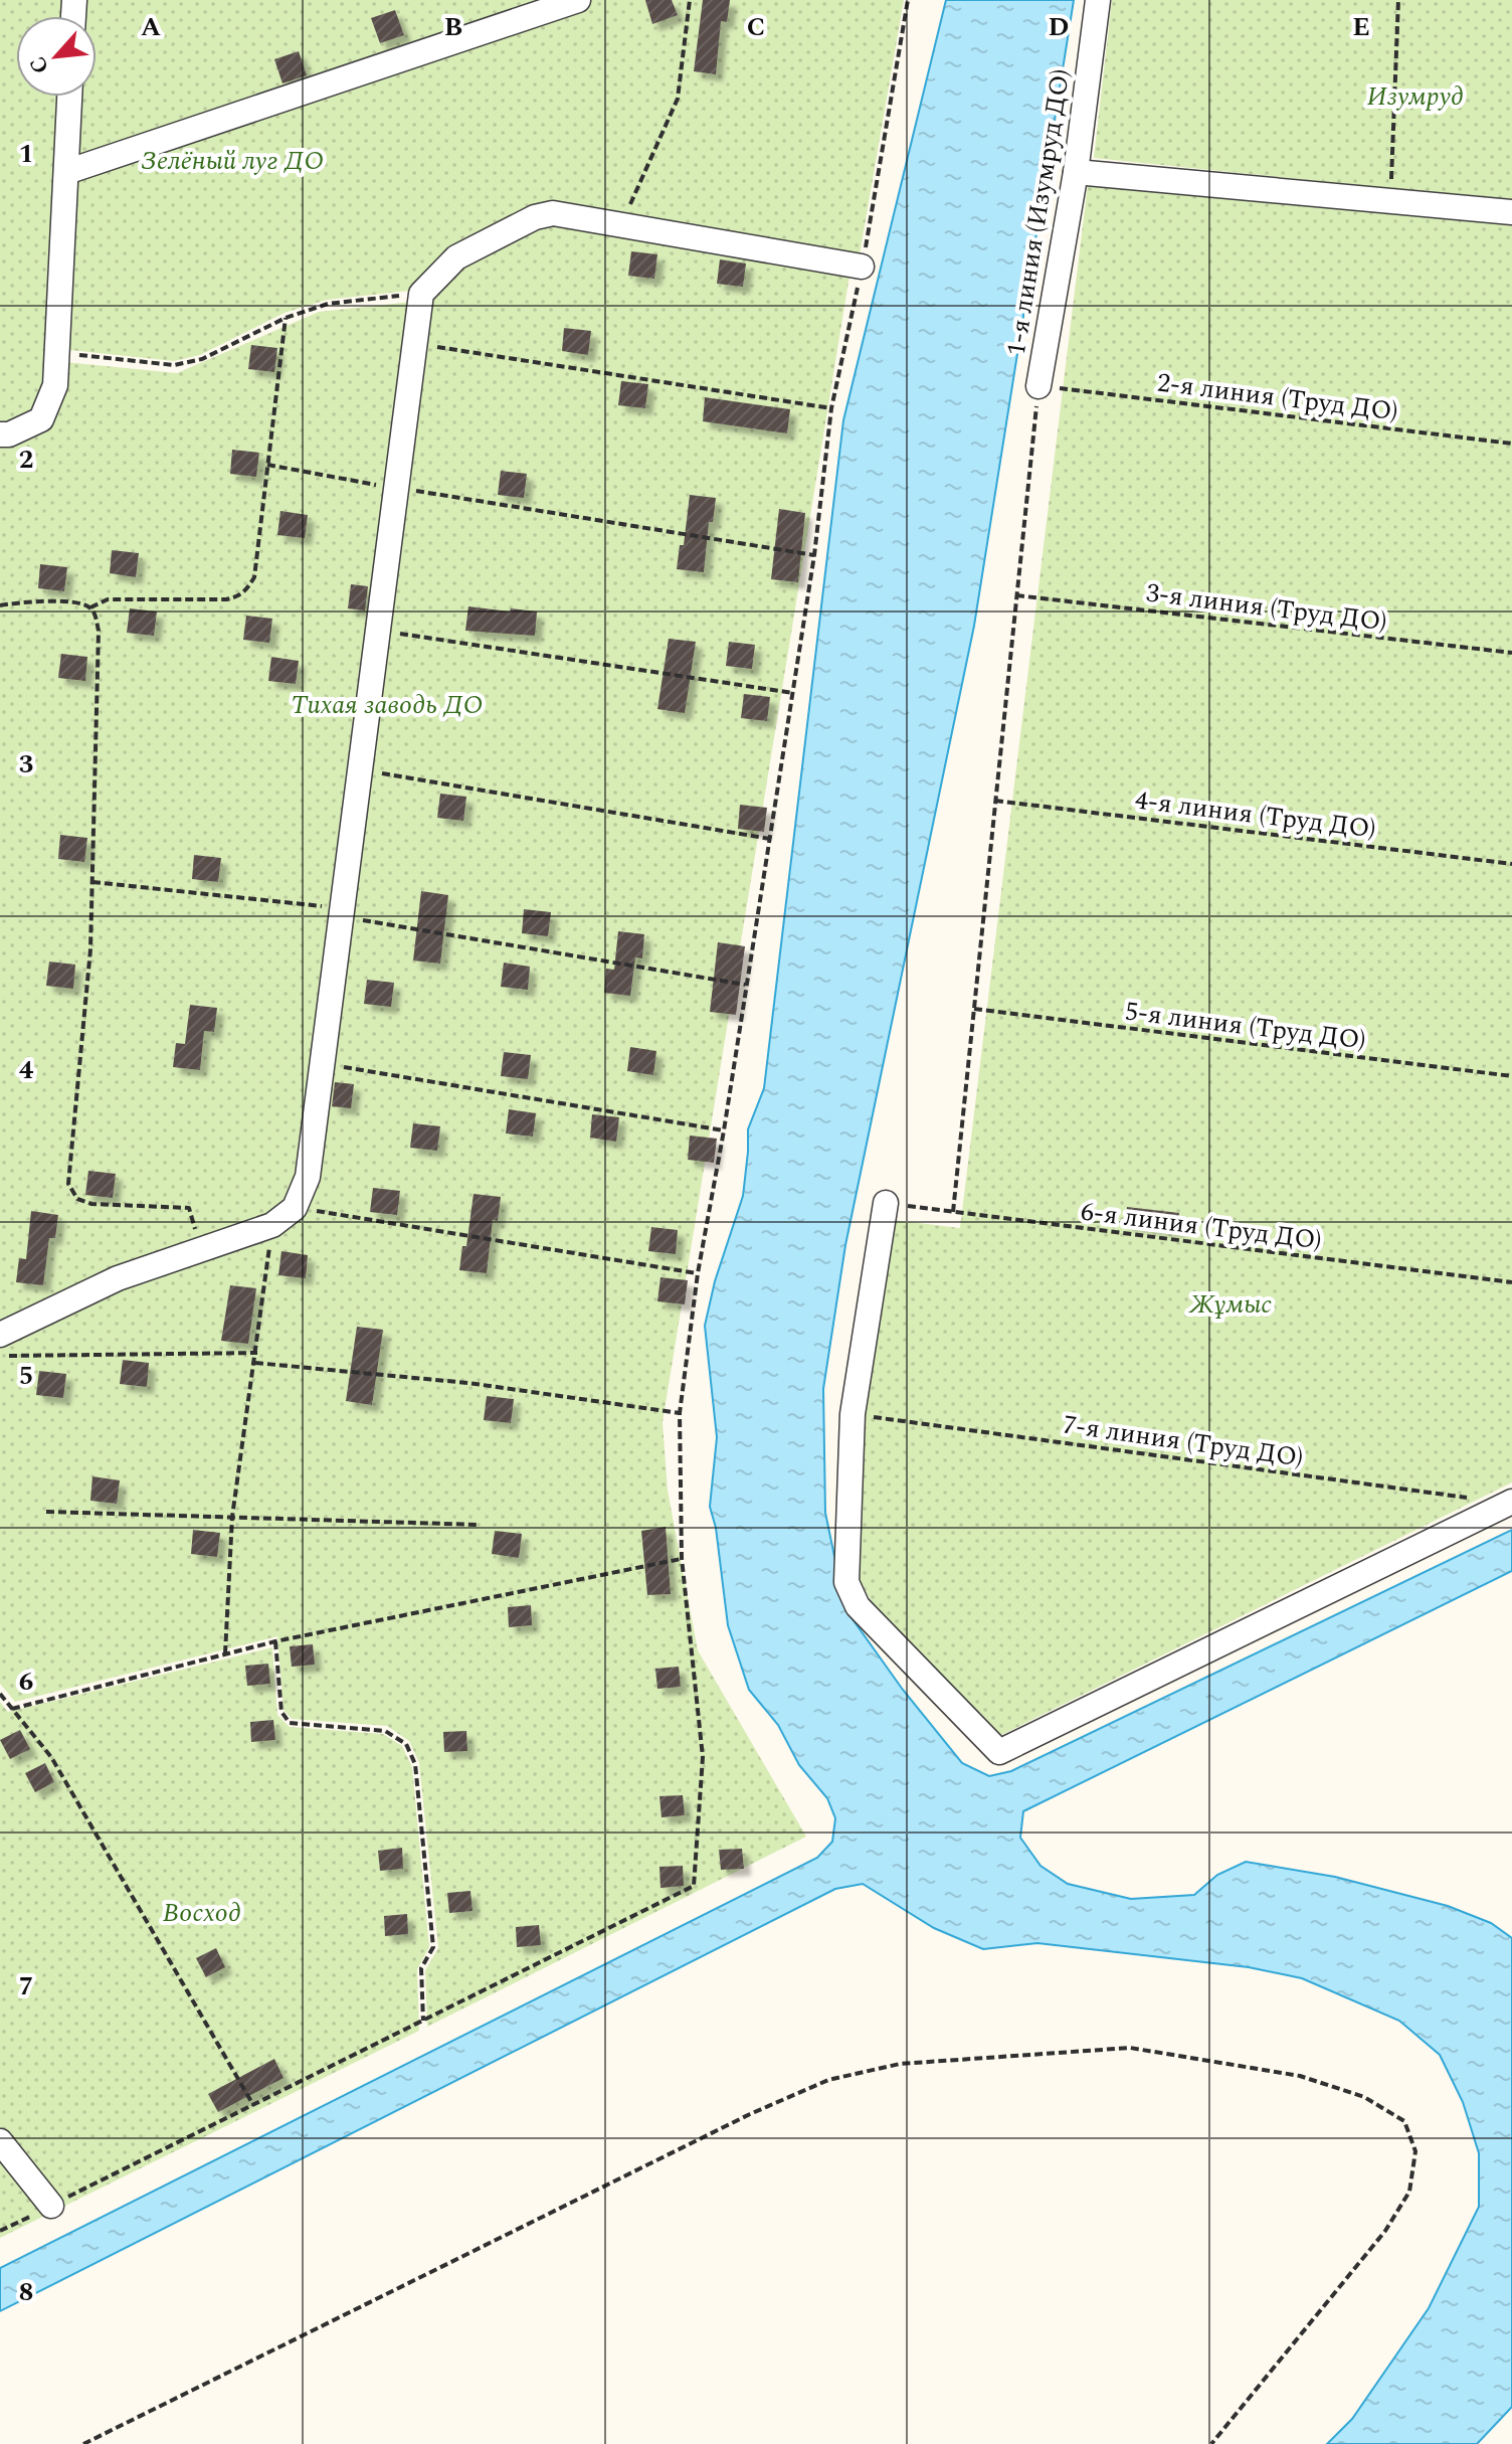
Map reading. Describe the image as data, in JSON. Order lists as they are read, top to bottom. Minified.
{"streets":{"street":["1-я линия (Изумруд ДО)"],"path":["2-я линия (Труд ДО)","3-я линия (Труд ДО)","4-я линия (Труд ДО)","5-я линия (Труд ДО)","6-я линия (Труд ДО)","7-я линия (Труд ДО)"]},"crossings":[["1-я линия (Изумруд ДО)","2-я линия (Труд ДО)"]],"parks":["Изумруд","Зелёный луг ДО","Тихая заводь ДО","Жұмыс","Восход"],"north":"bottom left","grid":{"columns":["A","B","C","D","E"],"rows":["1","2","3","4","5","6","7","8"]}}
